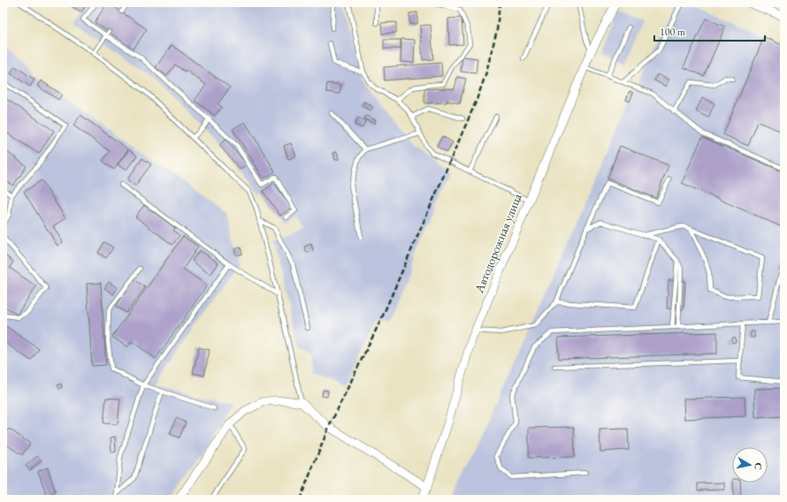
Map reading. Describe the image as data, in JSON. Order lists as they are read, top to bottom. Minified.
{"streets":{"street":["Автодорожная улица"]},"scale_bar":"100 m","north":"right"}
